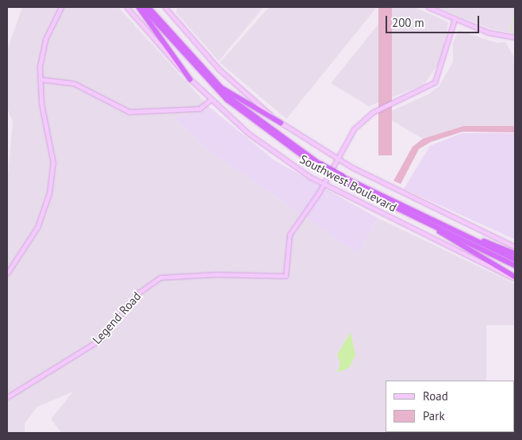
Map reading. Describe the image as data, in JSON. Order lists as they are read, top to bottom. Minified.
{"streets":{"highway":["Southwest Boulevard"],"street":["Legend Road"]},"crossings":[["Southwest Boulevard","Legend Road"]],"legend":["Road","Park"],"scale_bar":"200 m"}
